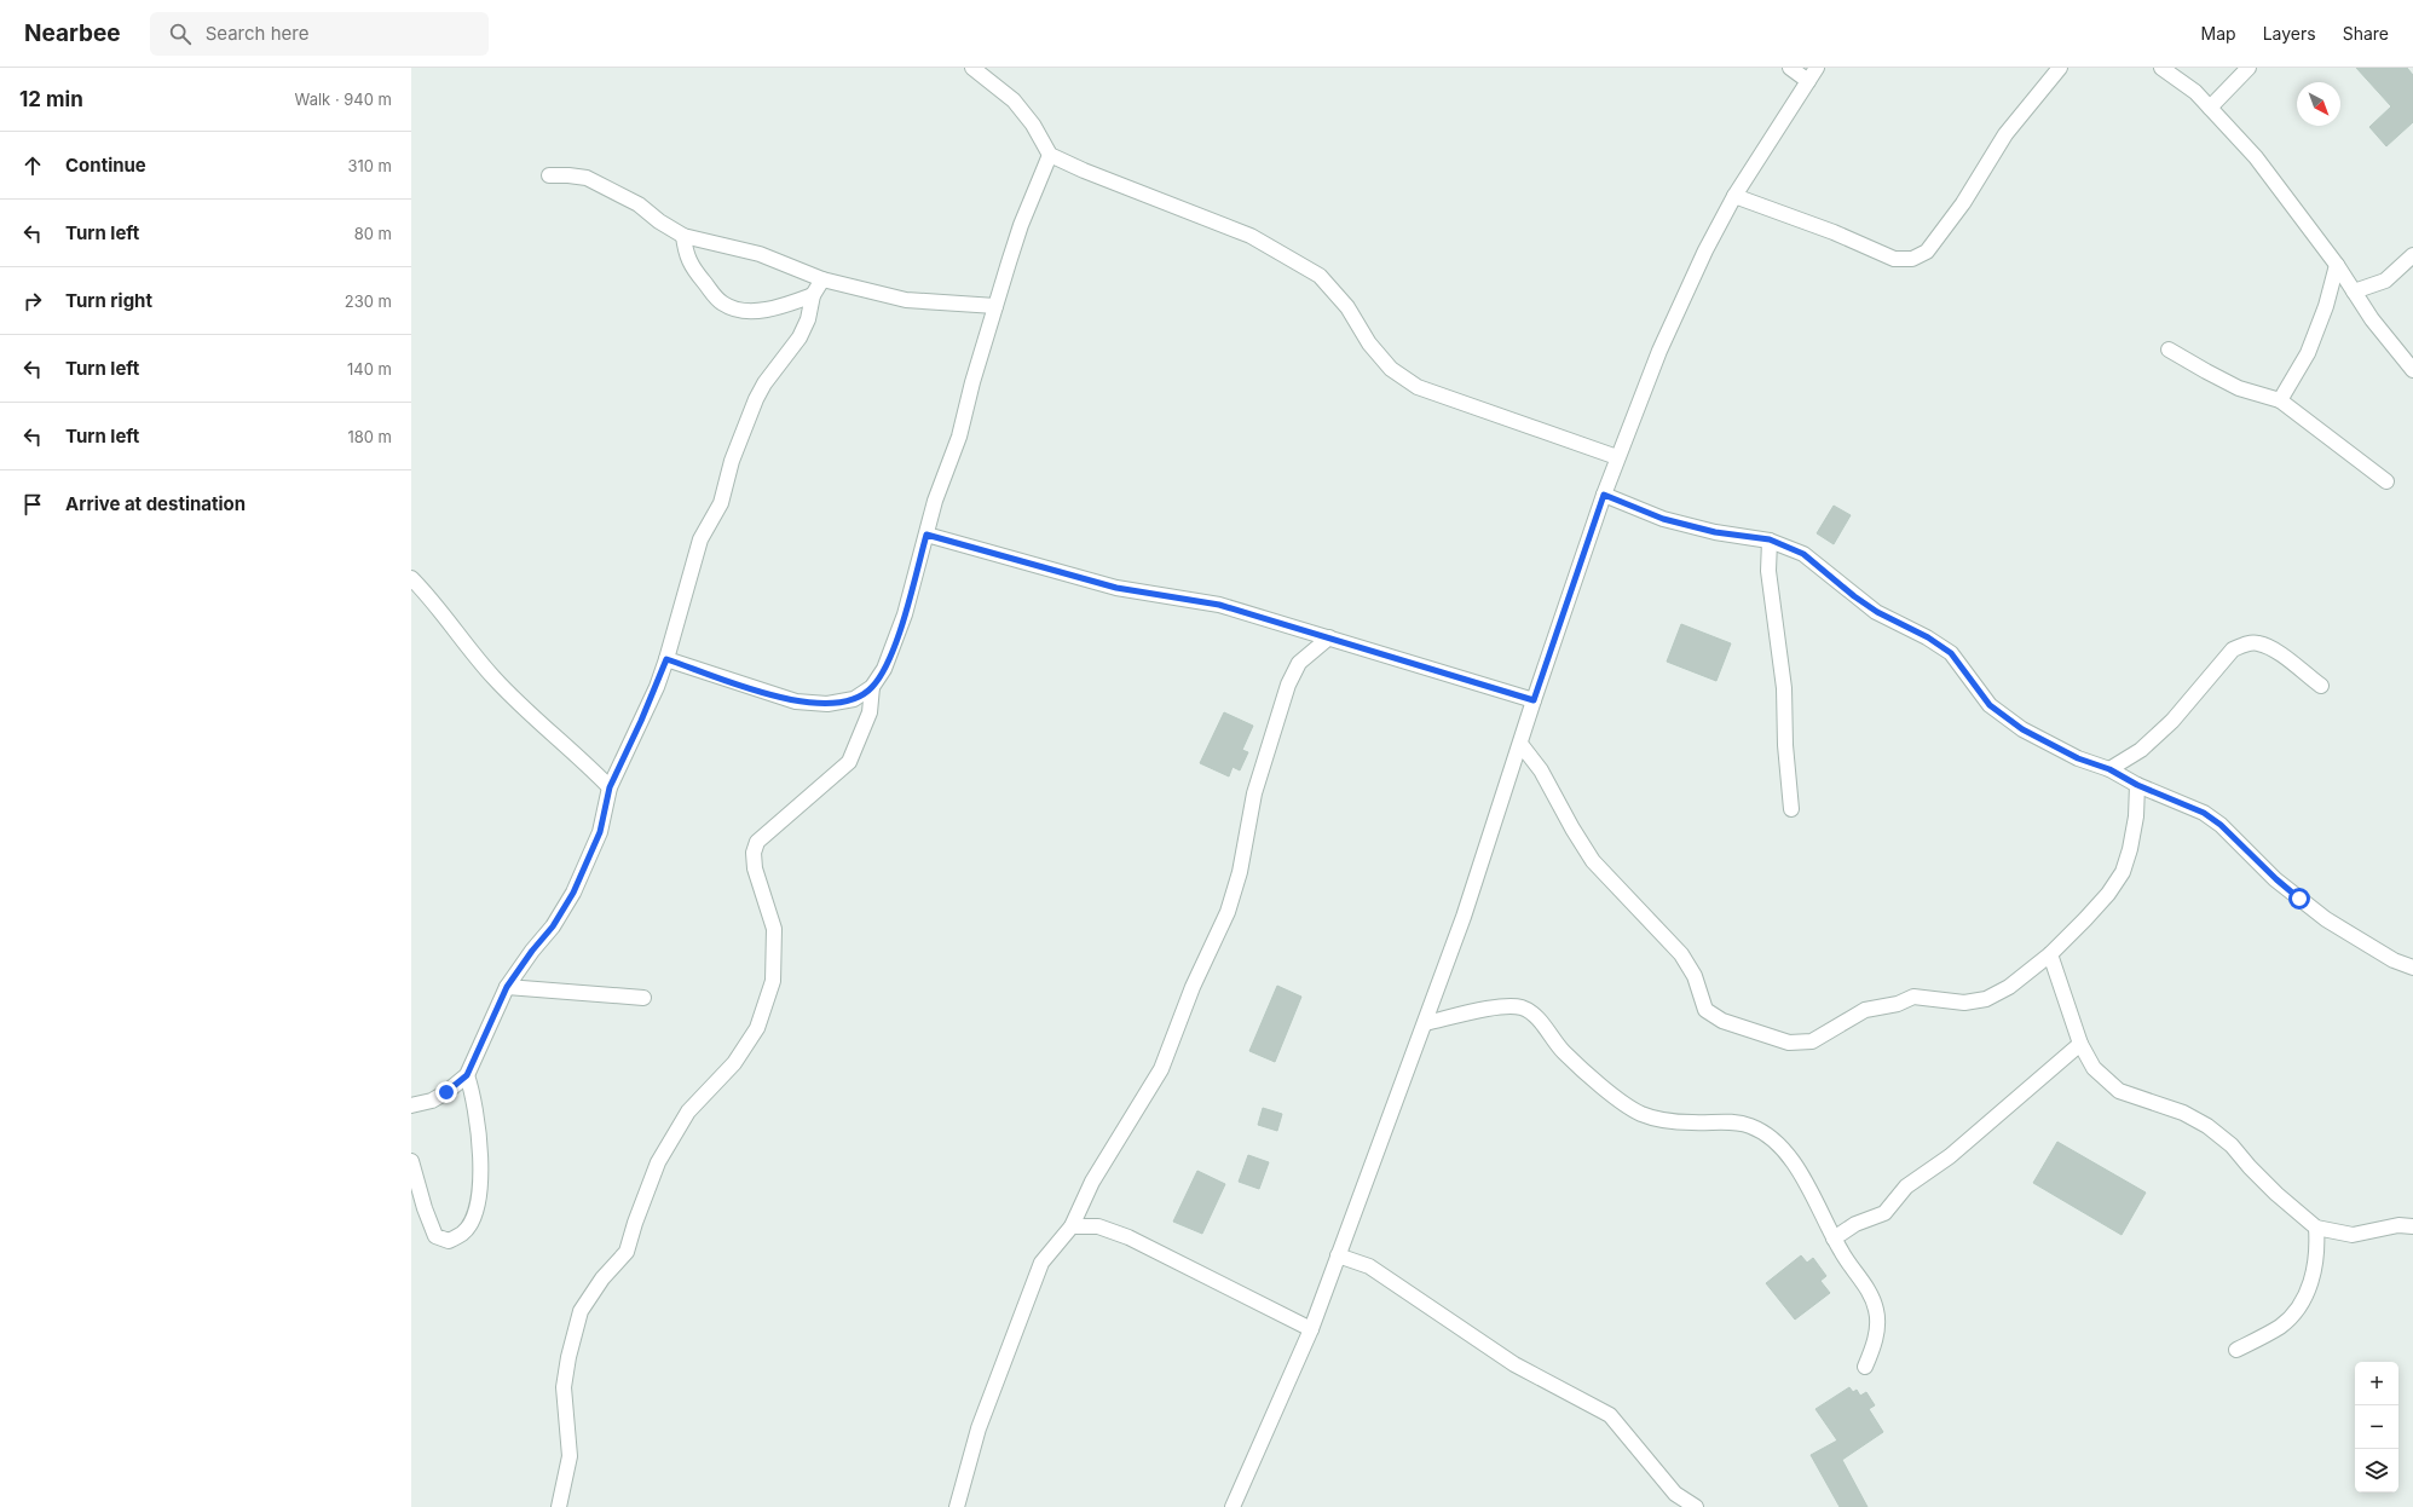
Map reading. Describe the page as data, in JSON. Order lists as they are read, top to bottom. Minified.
{"north":"bottom right","page":{"header":"Nearbee","search":"Search here","nav":["Map","Layers","Share"],"heading":["12 min","Walk · 940 m"],"list":[["Continue","310 m"],["Turn left","80 m"],["Turn right","230 m"],["Turn left","140 m"],["Turn left","180 m"],"Arrive at destination"],"map_buttons":["+","−"]}}
